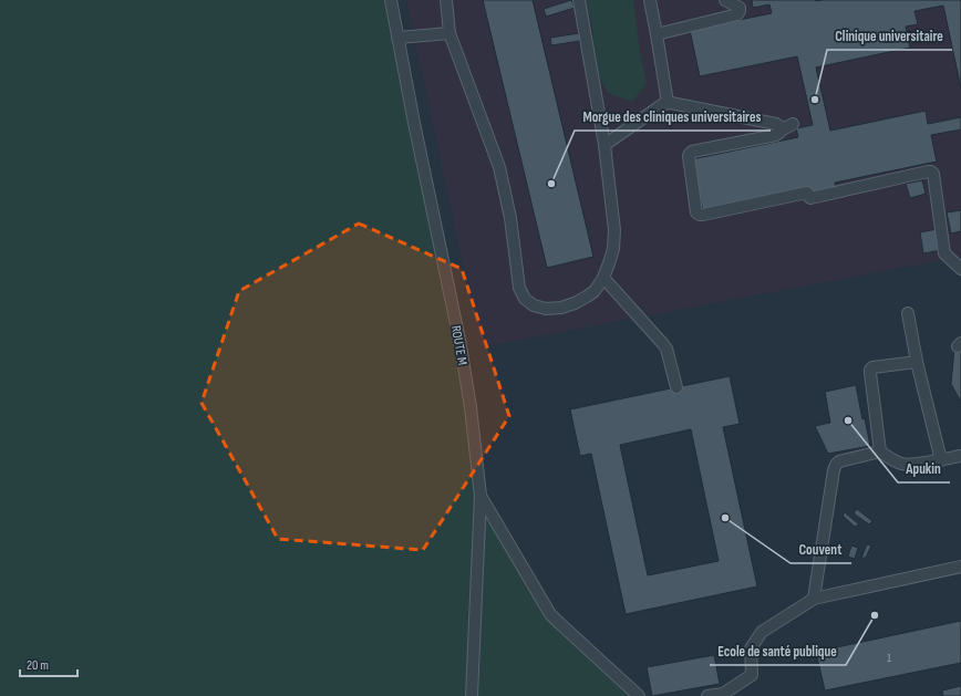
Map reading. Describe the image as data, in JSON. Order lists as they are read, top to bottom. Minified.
{"streets":{"lane":["ROUTE M"]},"places":["Clinique universitaire","Morgue des cliniques universitaires","Apukin","Couvent","Ecole de santé publique"],"house_numbers":["1"],"scale_bar":"20 m"}
